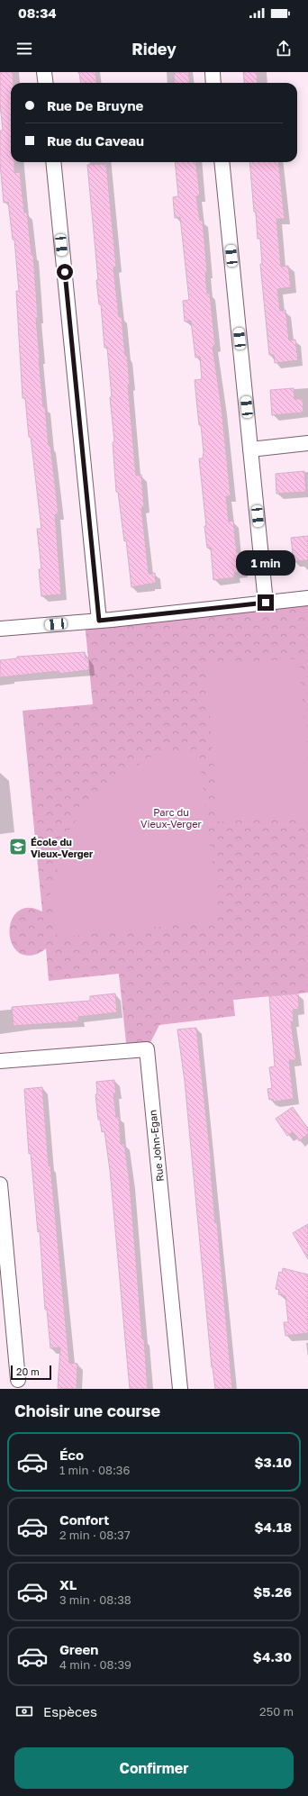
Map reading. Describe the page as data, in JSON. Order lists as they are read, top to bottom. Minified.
{"streets":{"street":["Rue John-Egan"]},"parks":["Parc du Vieux-Verger"],"places":{"school or university":["École du Vieux-Verger"]},"scale_bar":"20 m","page":{"status":"08:34","header":"Ridey","banner":["Rue De Bruyne","Rue du Caveau"],"bubble":"1 min","scale":"20 m","heading":"Choisir une course","list":[{"name":"Éco","note":"1 min · 08:36","value":"$3.10"},{"name":"Confort","note":"2 min · 08:37","value":"$4.18"},{"name":"XL","note":"3 min · 08:38","value":"$5.26"},{"name":"Green","note":"4 min · 08:39","value":"$4.30"}],"pay":["Espèces","250 m"],"buttons":"Confirmer"}}
